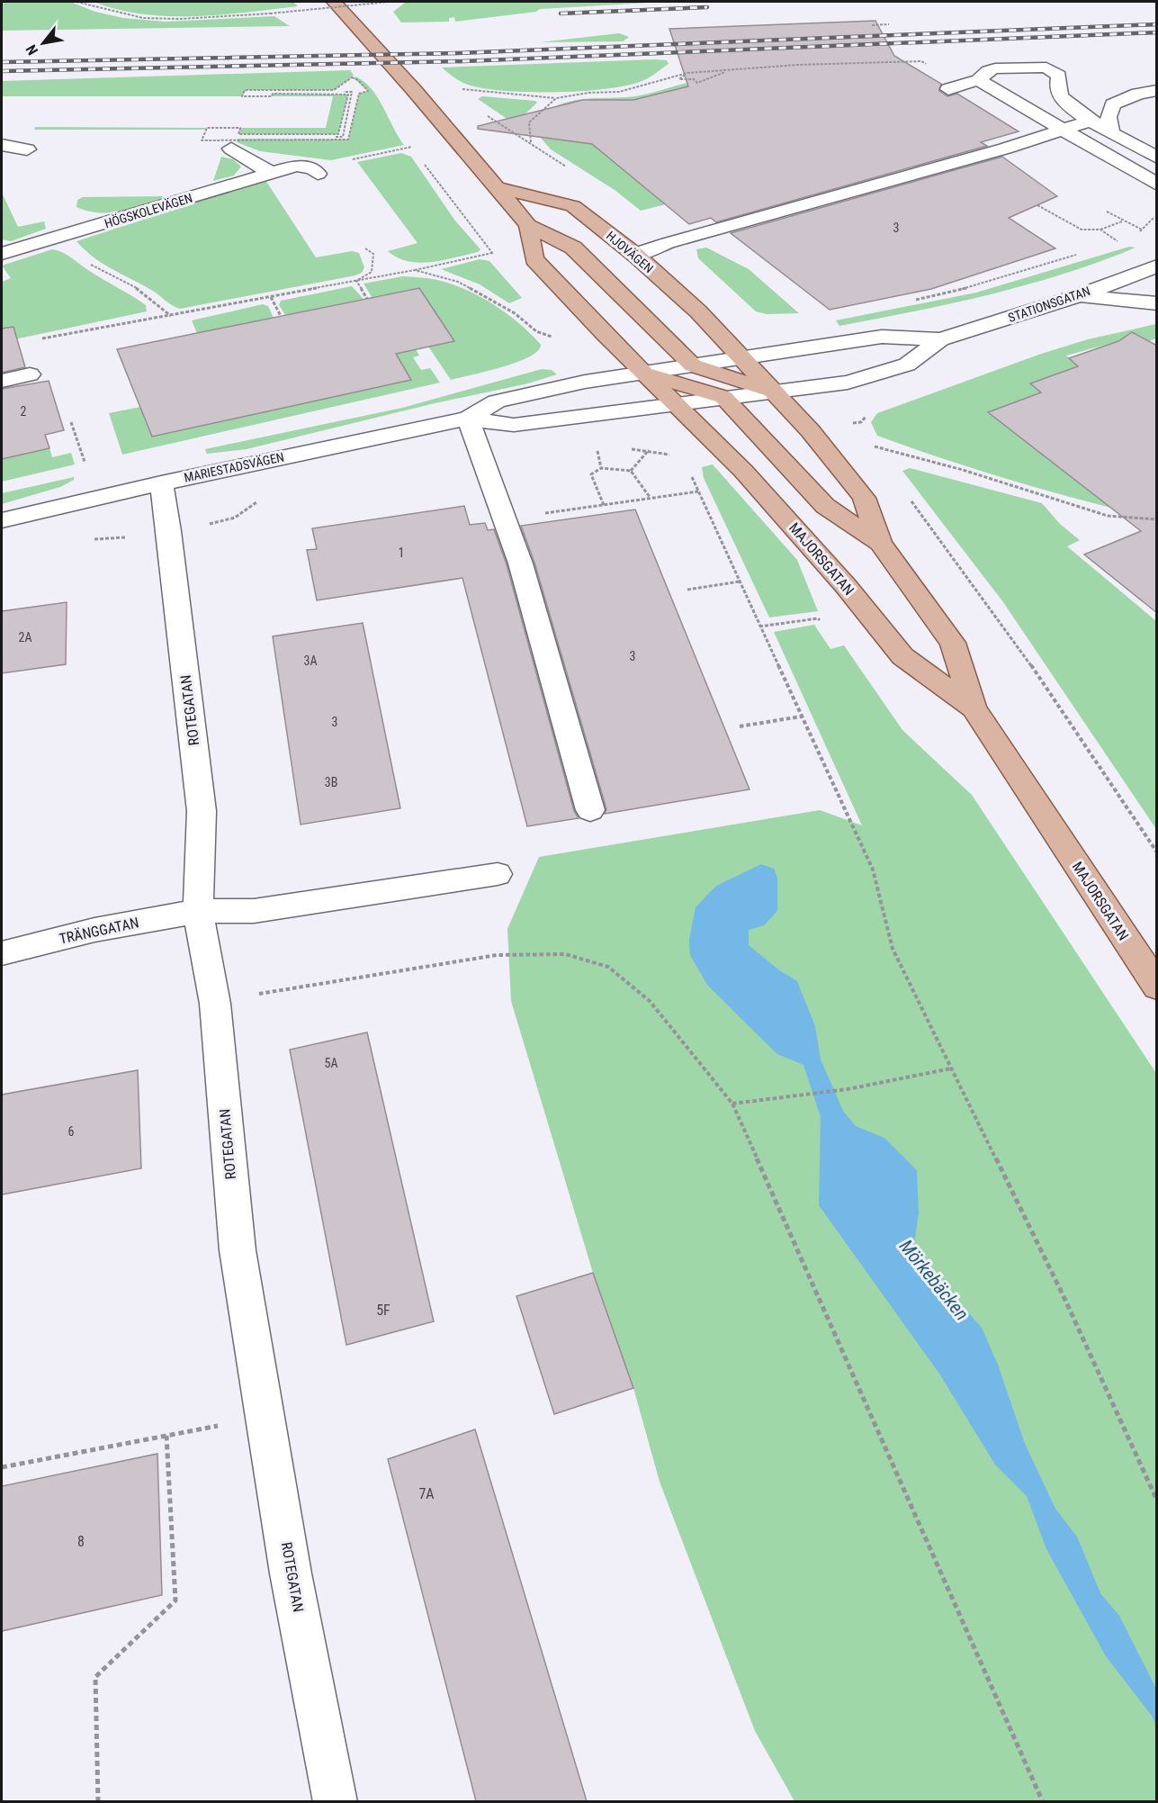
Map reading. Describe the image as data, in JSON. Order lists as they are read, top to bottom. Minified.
{"streets":{"main road":["HJOVÄGEN","MAJORSGATAN"],"street":["HÖGSKOLEVÄGEN","STATIONSGATAN","MARIESTADSVÄGEN","ROTEGATAN","TRÄNGGATAN"]},"crossings":[["HJOVÄGEN","STATIONSGATAN"],["HJOVÄGEN","MAJORSGATAN"],["STATIONSGATAN","MARIESTADSVÄGEN"],["STATIONSGATAN","MAJORSGATAN"],["MARIESTADSVÄGEN","MAJORSGATAN"],["MARIESTADSVÄGEN","ROTEGATAN"],["ROTEGATAN","TRÄNGGATAN"]],"water":["Mörkebäcken"],"house_numbers":["3","2","1","2A","3","3A","3","3B","5A","6","5F","7A","8"],"north":"bottom left"}
